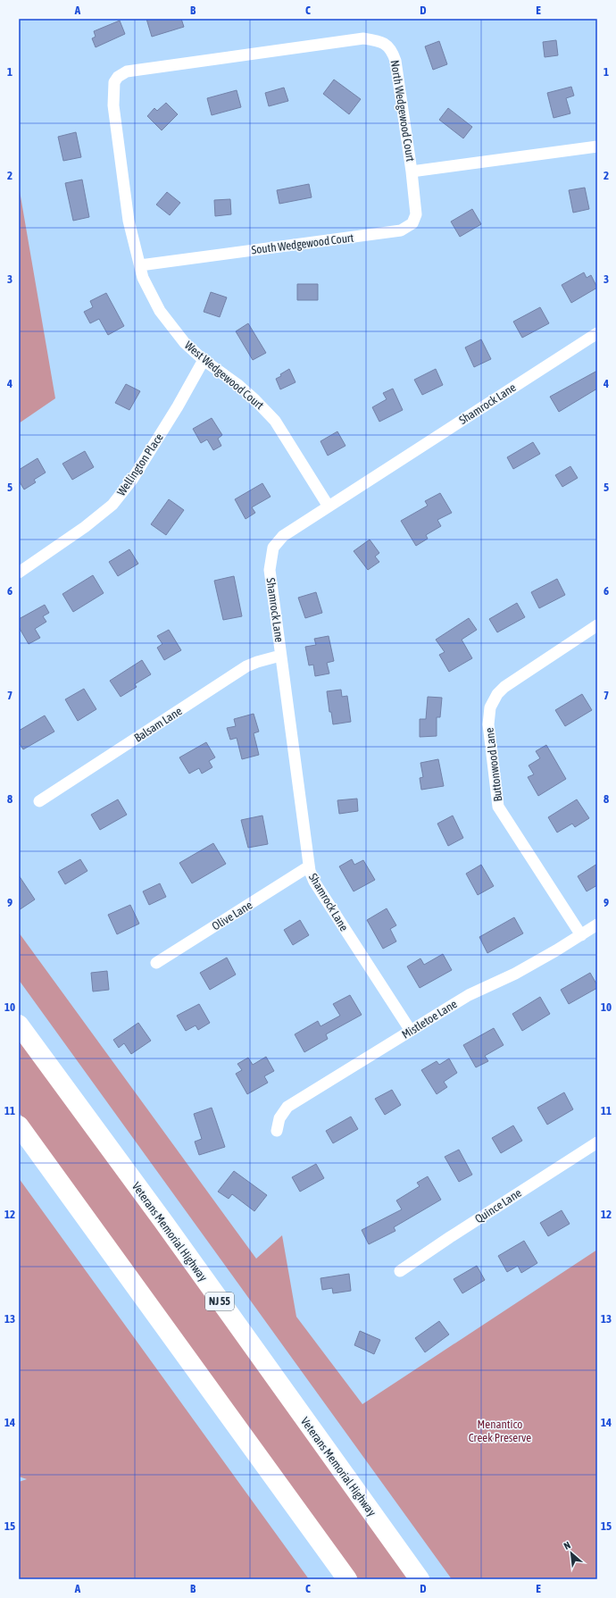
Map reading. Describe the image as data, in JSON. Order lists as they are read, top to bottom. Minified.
{"streets":{"highway":["Veterans Memorial Highway","NJ 55"],"street":["North Wedgewood Court","South Wedgewood Court","West Wedgewood Court","Shamrock Lane","Wellington Place","Balsam Lane","Buttonwood Lane","Olive Lane","Mistletoe Lane","Quince Lane"]},"crossings":[["North Wedgewood Court","South Wedgewood Court"],["North Wedgewood Court","West Wedgewood Court"],["South Wedgewood Court","West Wedgewood Court"],["West Wedgewood Court","Shamrock Lane"],["West Wedgewood Court","Wellington Place"],["Shamrock Lane","Balsam Lane"],["Shamrock Lane","Olive Lane"],["Shamrock Lane","Mistletoe Lane"],["Buttonwood Lane","Mistletoe Lane"]],"parks":["Menantico Creek Preserve"],"north":"top left","grid":{"columns":["A","B","C","D","E"],"rows":["1","2","3","4","5","6","7","8","9","10","11","12","13","14","15"]}}
